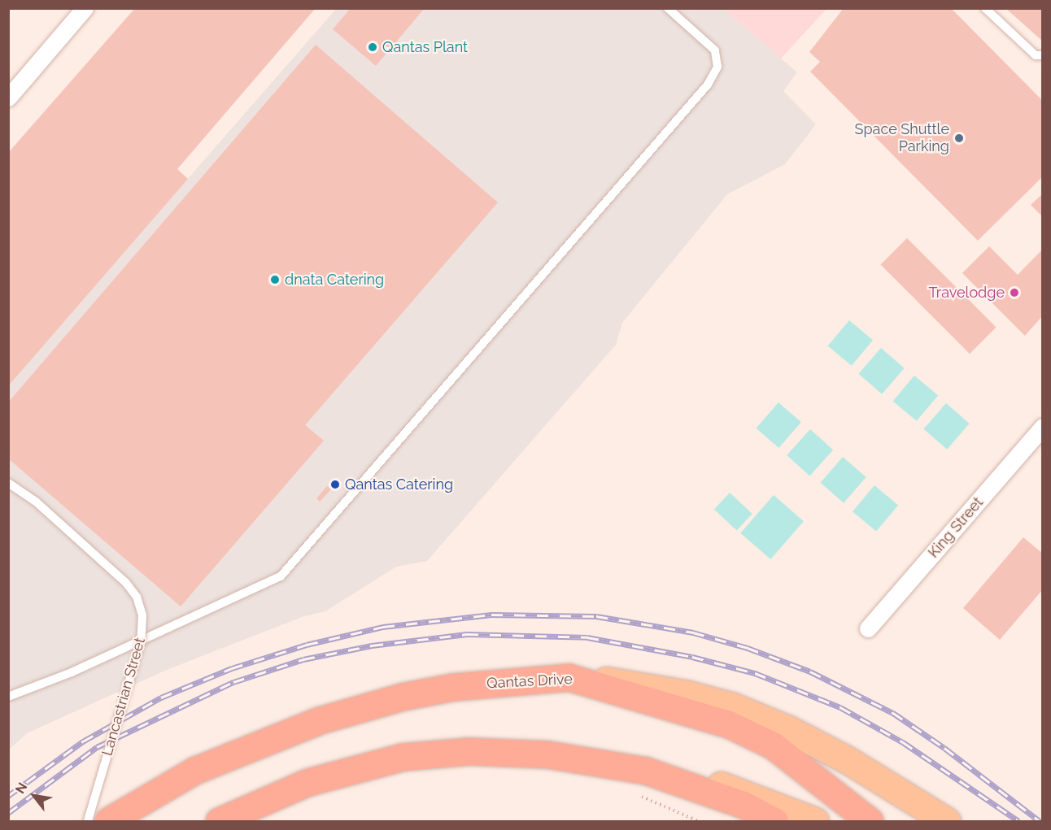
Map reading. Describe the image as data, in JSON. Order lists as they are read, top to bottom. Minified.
{"streets":{"highway":["Qantas Drive"],"street":["King Street"],"lane":["Lancastrian Street"]},"places":["Qantas Plant","Space Shuttle Parking","dnata Catering","Travelodge","Qantas Catering"],"north":"top left"}
